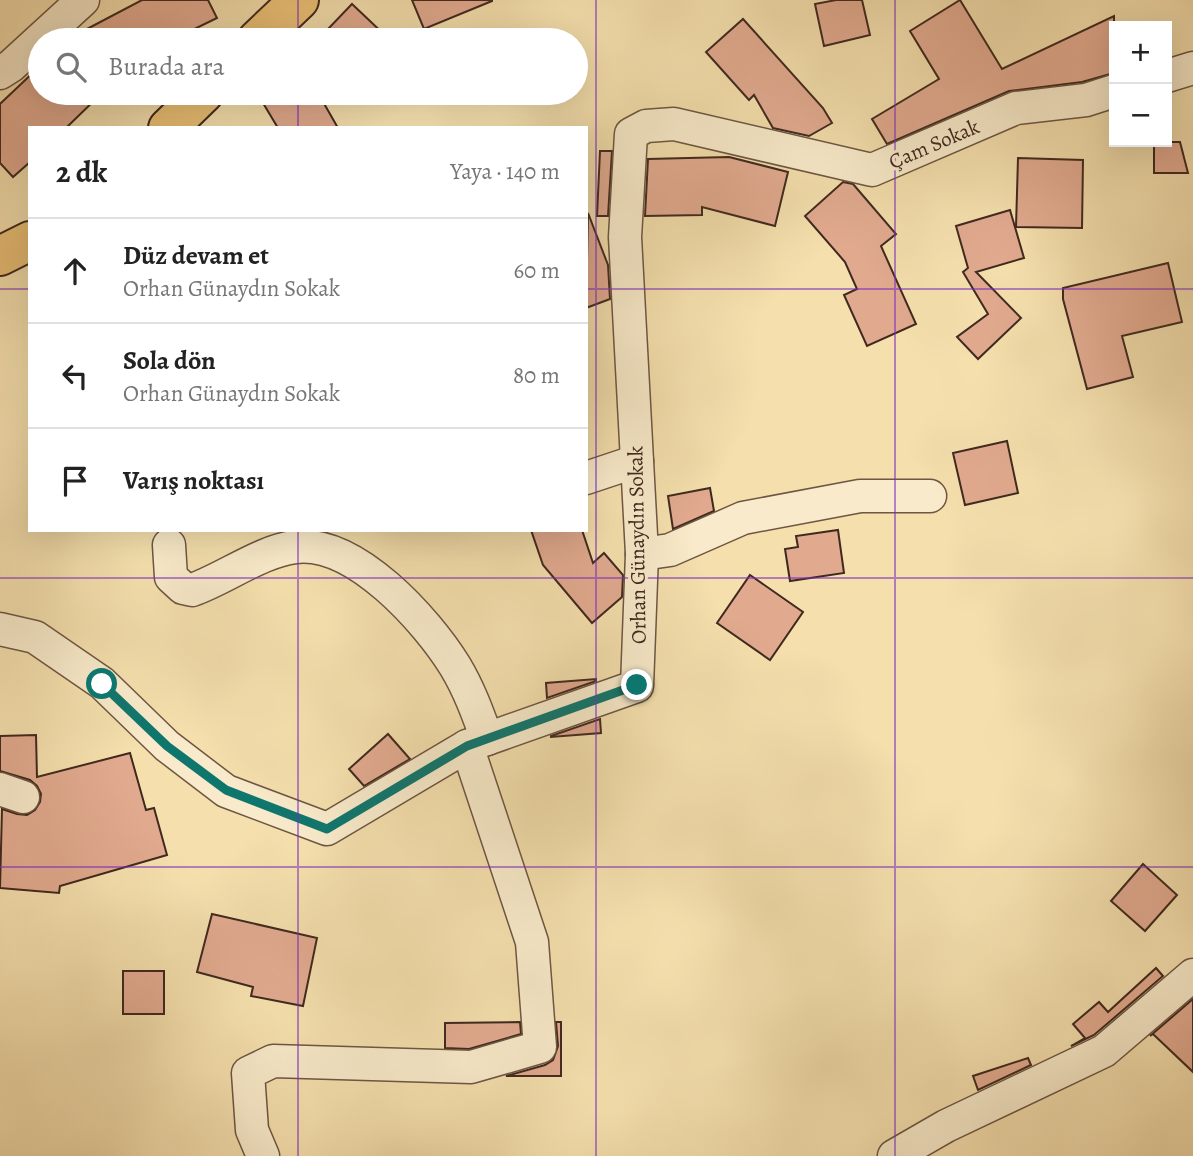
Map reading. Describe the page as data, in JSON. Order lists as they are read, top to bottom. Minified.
{"streets":{"street":["Çam Sokak","Orhan Günaydın Sokak"]},"crossings":[["Çam Sokak","Orhan Günaydın Sokak"]],"page":{"map_buttons":["+","−"],"search":"Burada ara","heading":["2 dk","Yaya · 140 m"],"list":[["Düz devam et","Orhan Günaydın Sokak","60 m"],["Sola dön","Orhan Günaydın Sokak","80 m"],"Varış noktası"]}}
